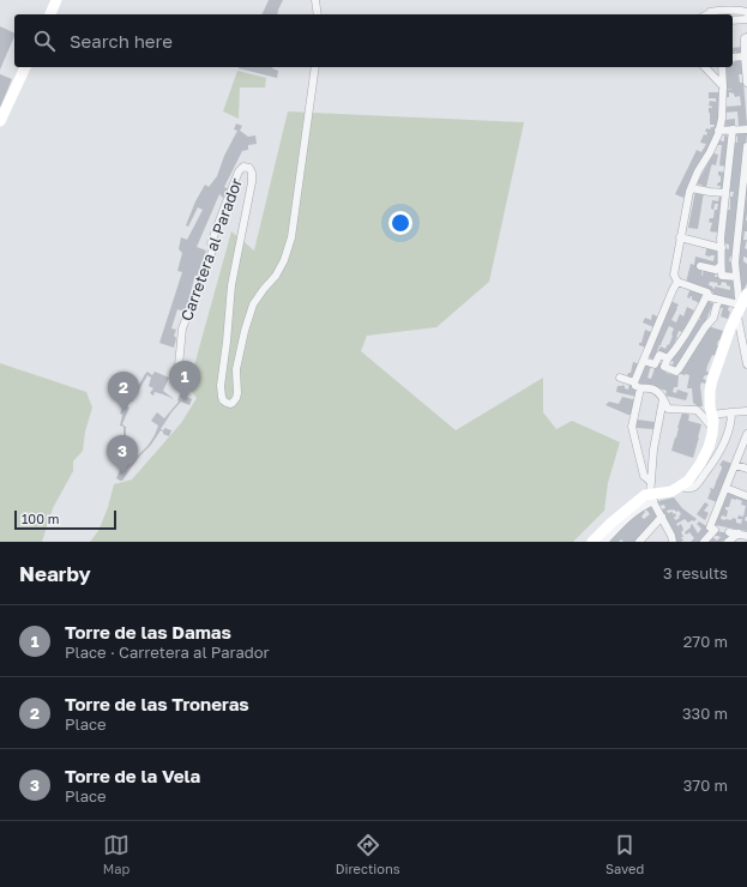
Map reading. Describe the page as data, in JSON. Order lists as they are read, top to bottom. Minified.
{"streets":{"street":["Carretera al Parador"]},"scale_bar":"100 m","page":{"search":"Search here","pins":["1","2","3"],"scale":"100 m","heading":["Nearby","3 results"],"list":[{"mark":"1","name":"Torre de las Damas","note":"Place · Carretera al Parador","value":"270 m"},{"mark":"2","name":"Torre de las Troneras","note":"Place","value":"330 m"},{"mark":"3","name":"Torre de la Vela","note":"Place","value":"370 m"}],"nav":["Map","Directions","Saved"]}}
